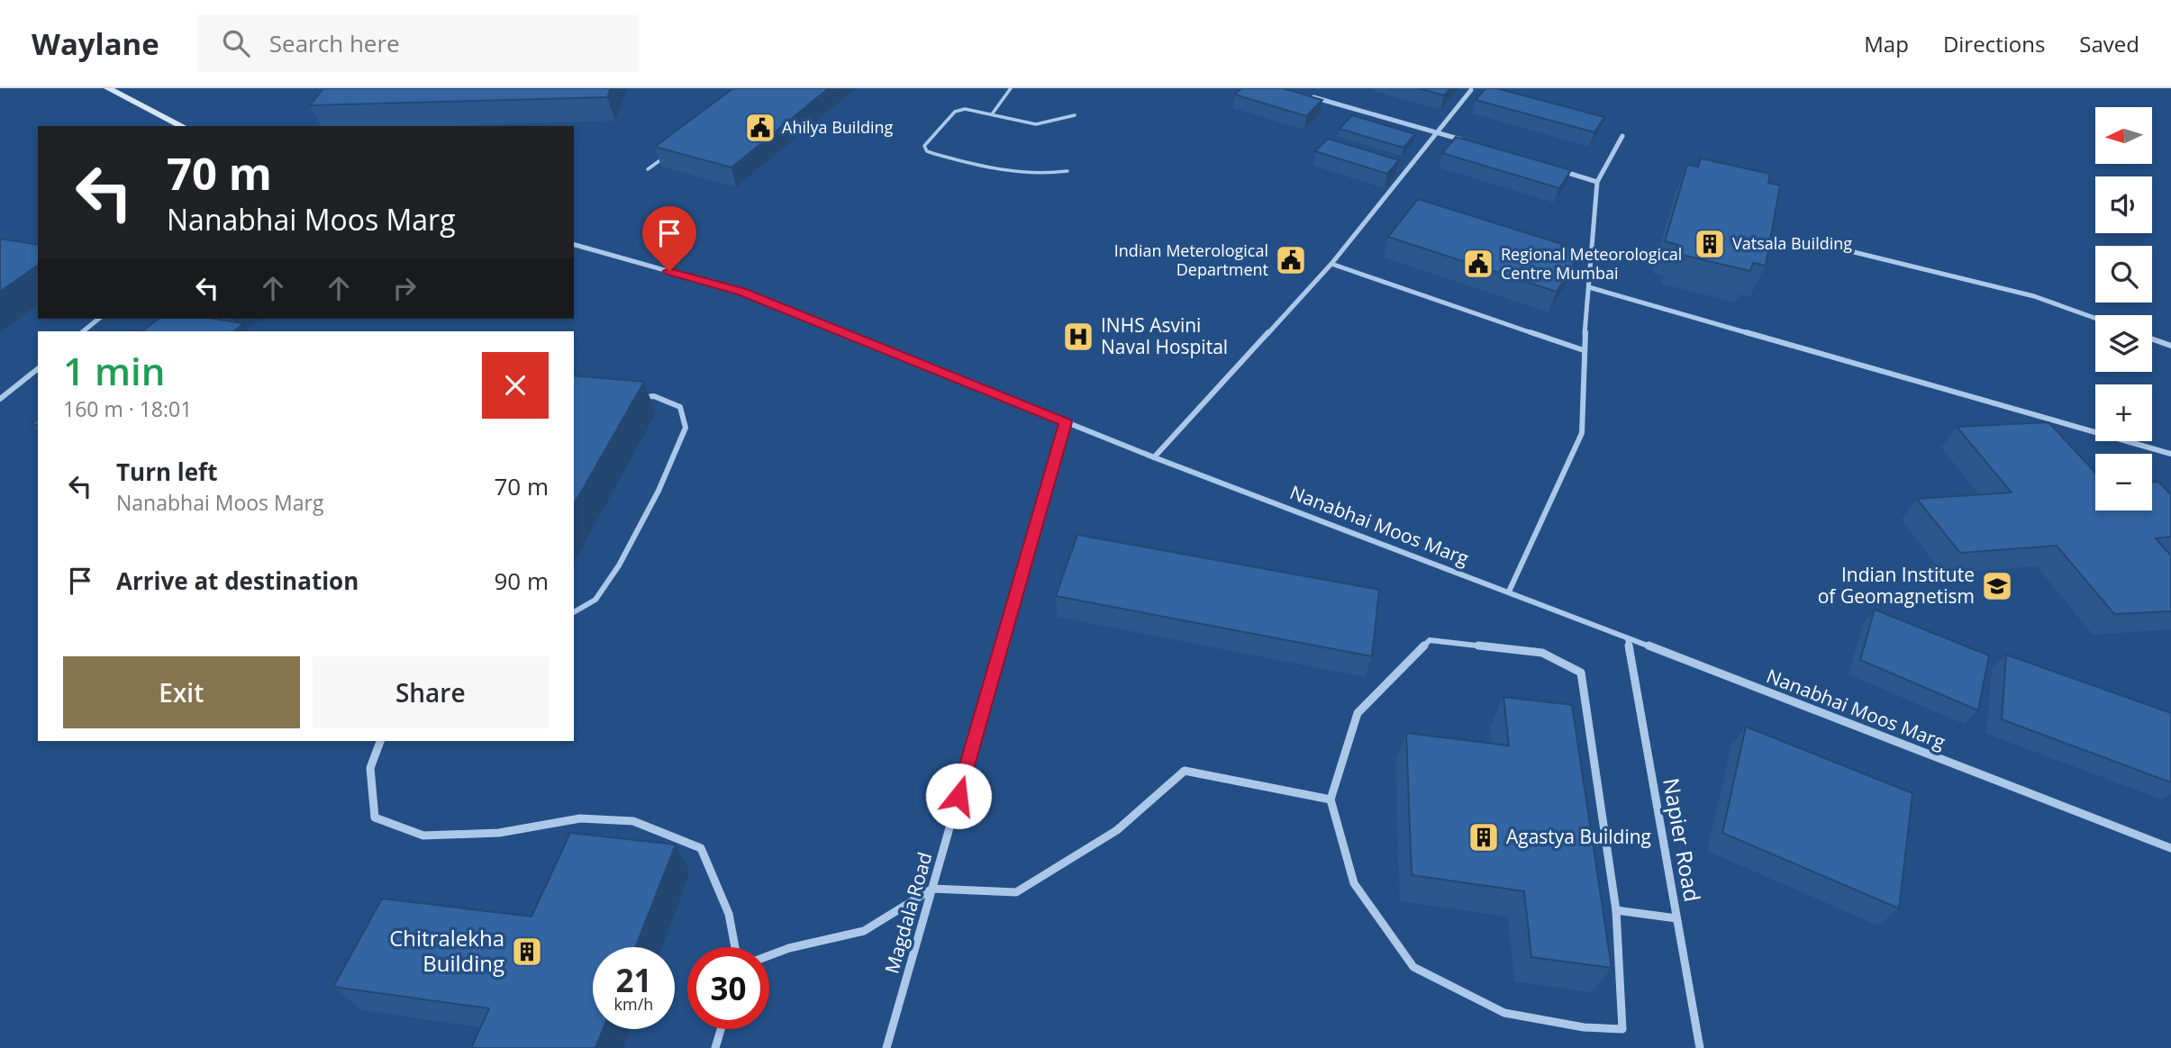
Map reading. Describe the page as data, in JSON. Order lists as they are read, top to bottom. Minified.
{"streets":{"street":["Nanabhai Moos Marg","Napier Road","Magdala Road"]},"crossings":[["Nanabhai Moos Marg","Napier Road"],["Nanabhai Moos Marg","Magdala Road"]],"places":{"public building":["Ahilya Building","Indian Meterological Department","Regional Meteorological Centre Mumbai"],"building":["Vatsala Building","Agastya Building","Chitralekha Building"],"hospital":["INHS Asvini Naval Hospital"],"school or university":["Indian Institute of Geomagnetism"]},"north":"left","page":{"header":"Waylane","search":"Search here","nav":["Map","Directions","Saved"],"map_buttons":["+","−"],"turn":["70 m","Nanabhai Moos Marg"],"heading":["1 min","160 m · 18:01"],"list":[{"name":"Turn left","note":"Nanabhai Moos Marg","value":"70 m"},{"name":"Arrive at destination","value":"90 m"}],"buttons":["Exit","Share"],"speed":"21 km/h","limit":"30"}}
